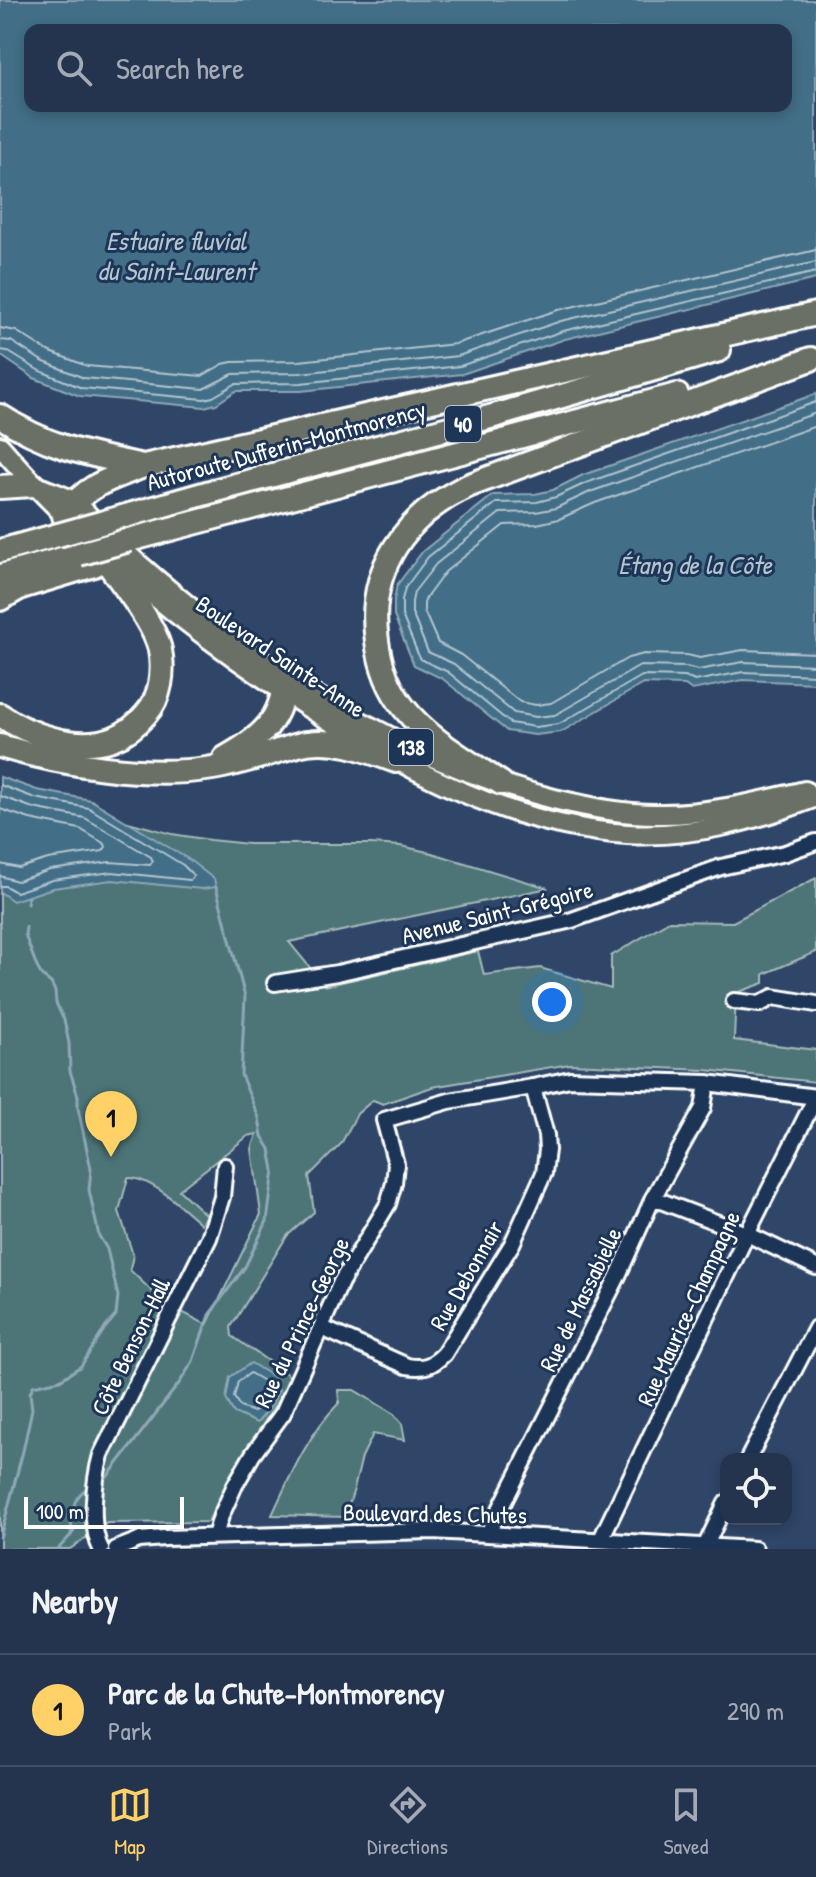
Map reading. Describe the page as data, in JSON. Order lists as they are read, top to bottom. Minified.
{"streets":{"highway":["40","Autoroute Dufferin-Montmorency"],"main road":["Boulevard Sainte-Anne","138"],"street":["Avenue Saint-Grégoire","Rue Debonnair","Rue de Massabielle","Rue Maurice-Champagne","Rue du Prince-George","Côte Benson-Hall","Boulevard des Chutes"]},"crossings":[["40","Boulevard Sainte-Anne"],["Autoroute Dufferin-Montmorency","Boulevard Sainte-Anne"],["Rue Debonnair","Rue du Prince-George"],["Rue de Massabielle","Boulevard des Chutes"],["Rue Maurice-Champagne","Boulevard des Chutes"],["Rue du Prince-George","Boulevard des Chutes"]],"water":["Estuaire fluvial du Saint-Laurent","Étang de la Côte"],"scale_bar":"100 m","page":{"search":"Search here","pins":"1","scale":"100 m","heading":"Nearby","list":[{"mark":"1","name":"Parc de la Chute-Montmorency","note":"Park","value":"290 m"}],"nav":["Map","Directions","Saved"]}}
